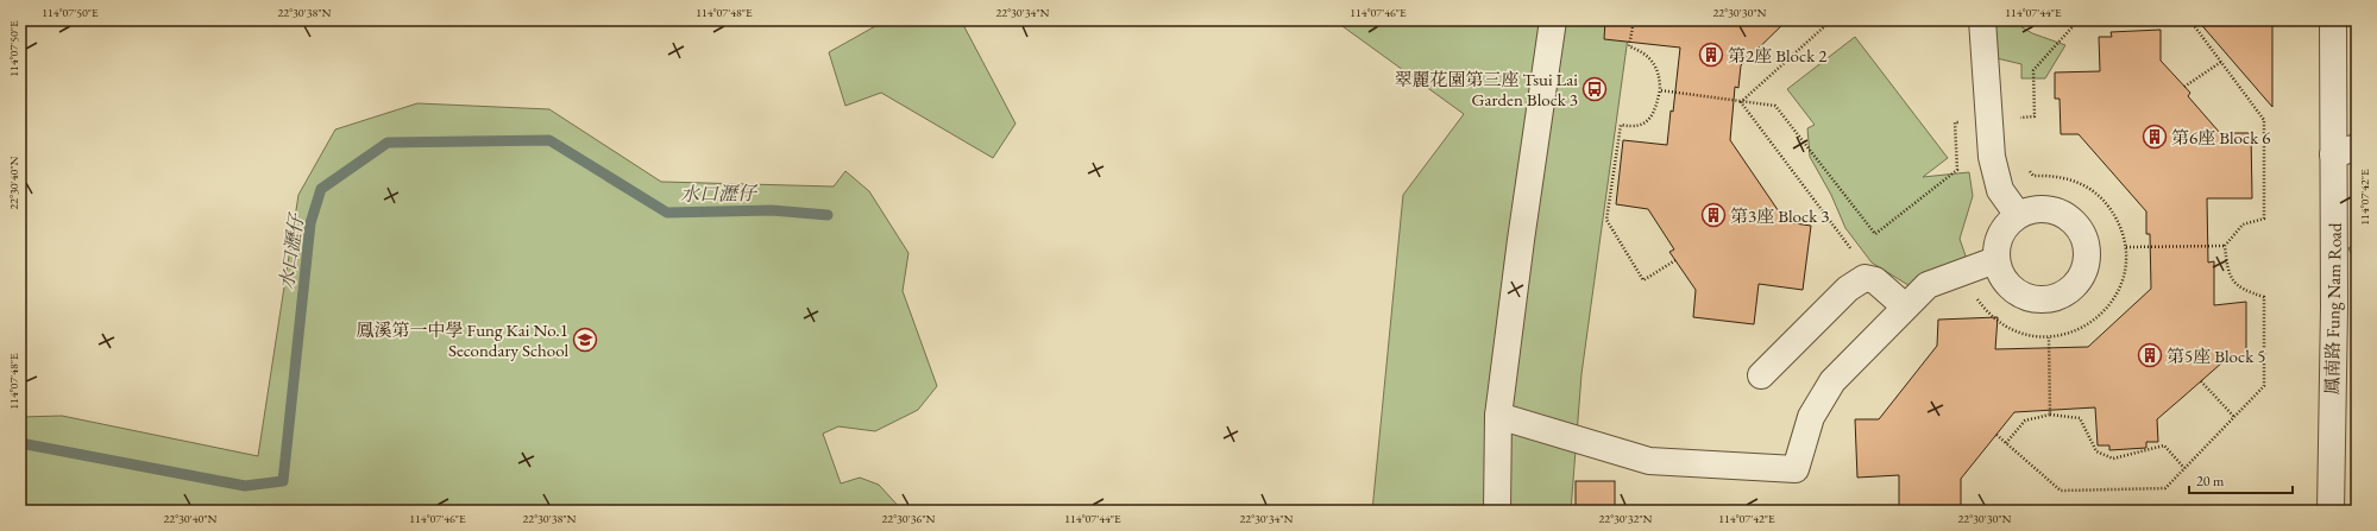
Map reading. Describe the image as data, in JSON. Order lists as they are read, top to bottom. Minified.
{"streets":{"street":["鳳南路 Fung Nam Road"]},"water":["水口瀝仔"],"places":{"building":["第2座 Block 2","第6座 Block 6","第3座 Block 3","第5座 Block 5"],"bus stop":["翠麗花園第三座 Tsui Lai Garden Block 3"],"school or university":["鳳溪第一中學 Fung Kai No.1 Secondary School"]},"scale_bar":"20 m","coordinates":["114°07'50\"E","22°30'38\"N","114°07'48\"E","22°30'34\"N","114°07'46\"E","22°30'30\"N","114°07'44\"E","22°30'40\"N","114°07'42\"E","22°30'36\"N","22°30'32\"N"]}
